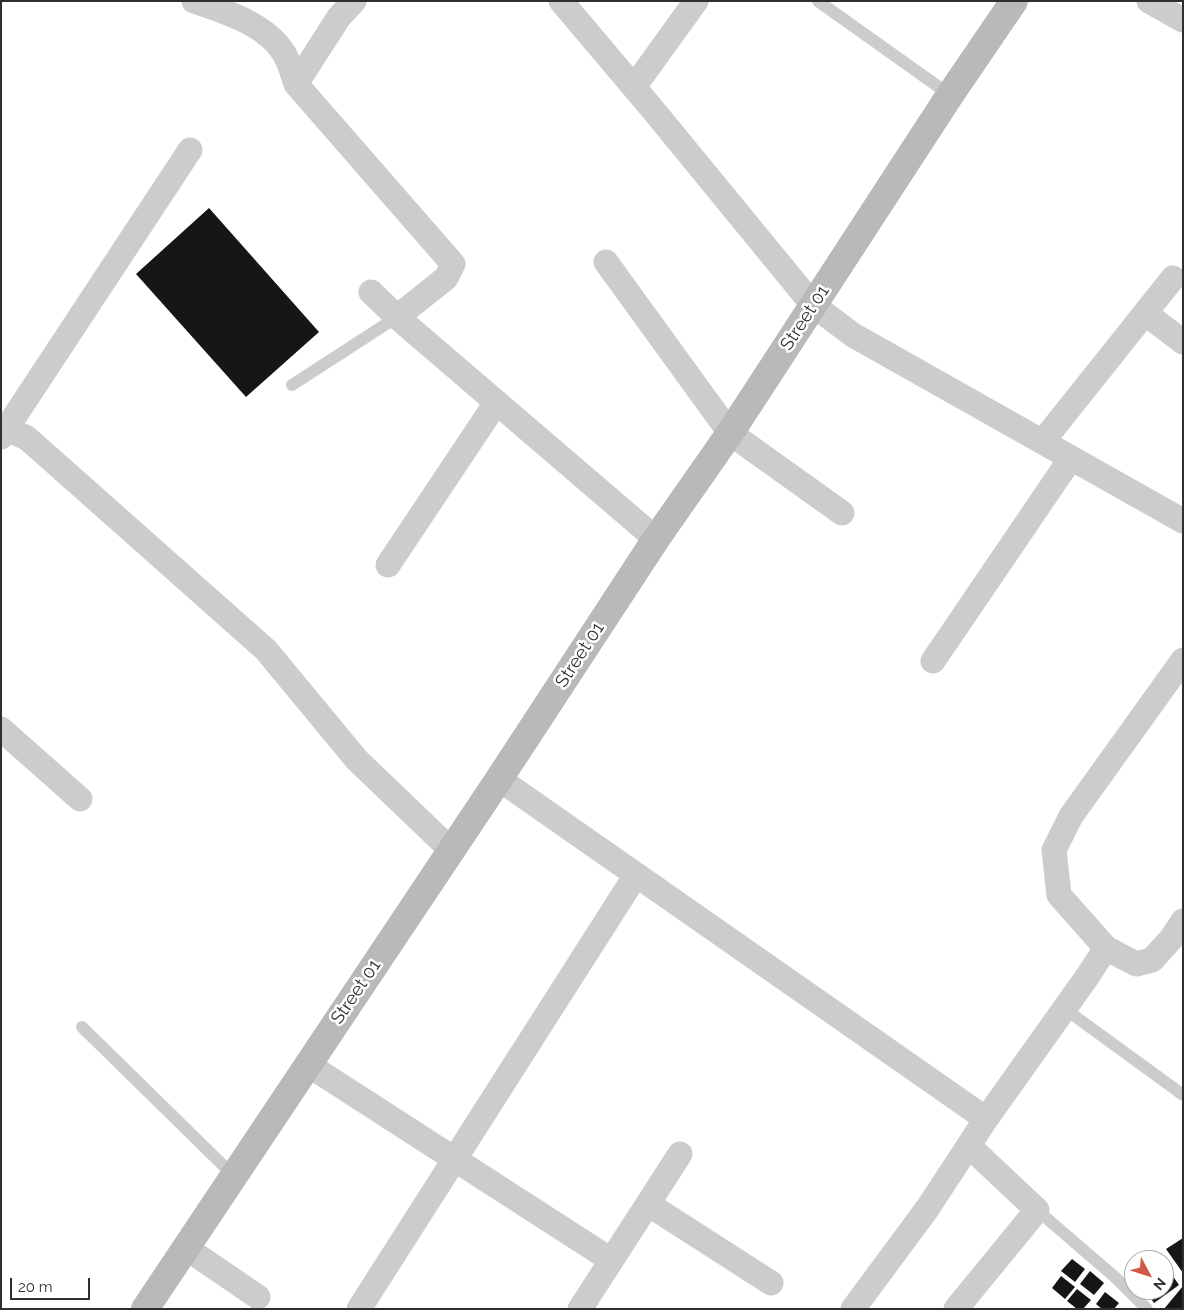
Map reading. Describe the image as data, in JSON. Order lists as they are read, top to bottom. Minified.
{"streets":{"street":["Street 01"]},"scale_bar":"20 m","north":"bottom right"}
